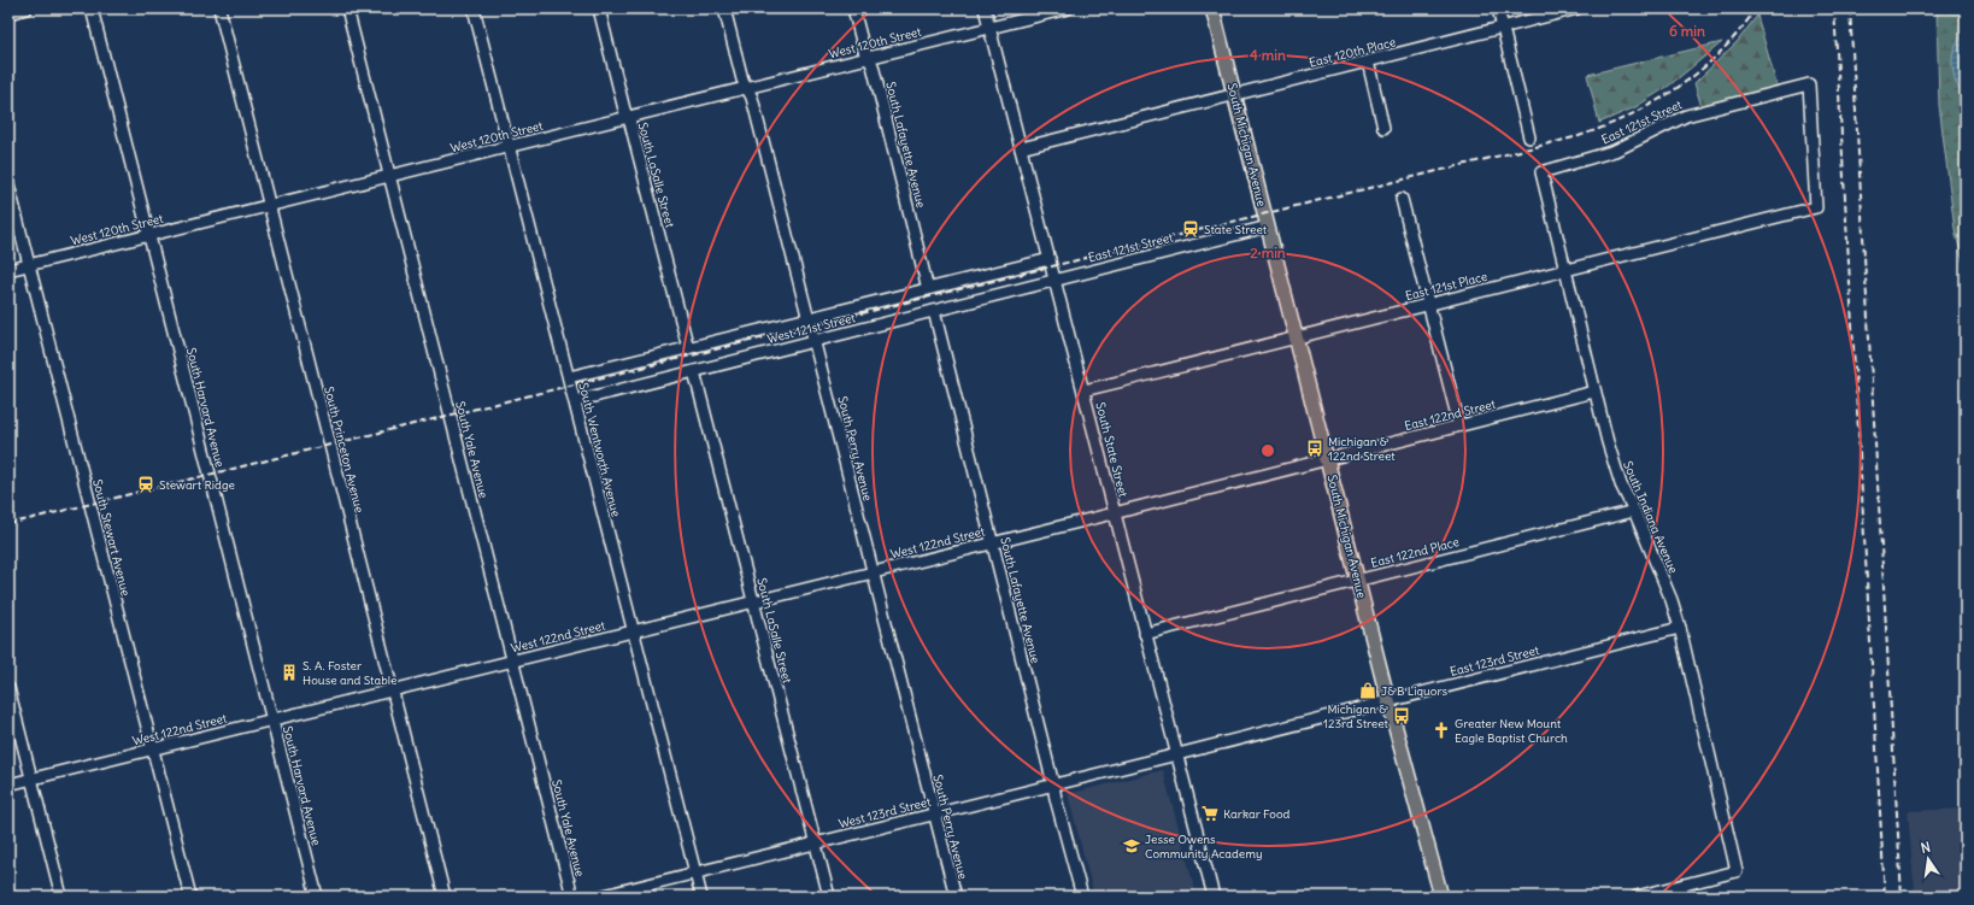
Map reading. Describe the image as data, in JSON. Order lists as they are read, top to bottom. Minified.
{"streets":{"main road":["South Michigan Avenue"],"street":["West 120th Street","East 120th Place","East 121st Street","South Lafayette Avenue","South LaSalle Street","East 121st Place","West 121st Street","South Harvard Avenue","East 122nd Street","South Perry Avenue","South Princeton Avenue","South Yale Avenue","South Wentworth Avenue","South State Street","South Indiana Avenue","South Stewart Avenue","West 122nd Street","East 122nd Place","East 123rd Street","West 123rd Street"]},"crossings":[["West 120th Street","South Lafayette Avenue"],["West 120th Street","South LaSalle Street"],["West 120th Street","South Harvard Avenue"],["West 120th Street","South Perry Avenue"],["West 120th Street","South Princeton Avenue"],["West 120th Street","South Yale Avenue"],["West 120th Street","South Wentworth Avenue"],["West 120th Street","South State Street"],["West 120th Street","South Stewart Avenue"],["East 120th Place","South Michigan Avenue"],["East 120th Place","South State Street"],["East 121st Street","South Michigan Avenue"],["East 121st Street","East 121st Place"],["East 121st Street","West 121st Street"],["East 121st Street","South State Street"],["East 121st Street","South Indiana Avenue"],["South Lafayette Avenue","West 121st Street"],["South Lafayette Avenue","West 122nd Street"],["South Lafayette Avenue","West 123rd Street"],["South Michigan Avenue","East 121st Place"],["South Michigan Avenue","East 122nd Street"],["South Michigan Avenue","East 122nd Place"],["South Michigan Avenue","East 123rd Street"],["South LaSalle Street","West 121st Street"],["South LaSalle Street","West 122nd Street"],["South LaSalle Street","West 123rd Street"],["East 121st Place","South State Street"],["East 121st Place","South Indiana Avenue"],["West 121st Street","South Perry Avenue"],["West 121st Street","South Wentworth Avenue"],["West 121st Street","South State Street"],["South Harvard Avenue","West 122nd Street"],["East 122nd Street","South State Street"],["East 122nd Street","South Indiana Avenue"],["East 122nd Street","West 122nd Street"],["South Perry Avenue","West 122nd Street"],["South Perry Avenue","West 123rd Street"],["South Princeton Avenue","West 122nd Street"],["South Yale Avenue","West 122nd Street"],["South Wentworth Avenue","West 122nd Street"],["South Wentworth Avenue","West 123rd Street"],["South State Street","West 122nd Street"],["South State Street","East 122nd Place"],["South State Street","East 123rd Street"],["South State Street","West 123rd Street"],["South Indiana Avenue","East 122nd Place"],["South Indiana Avenue","East 123rd Street"],["South Stewart Avenue","West 122nd Street"],["East 123rd Street","West 123rd Street"]],"places":{"station":["State Street","Stewart Ridge"],"bus stop":["Michigan & 122nd Street","Michigan & 123rd Street"],"building":["S. A. Foster House and Stable"],"shop":["J&B Liquors"],"church":["Greater New Mount Eagle Baptist Church"],"supermarket":["Karkar Food"],"school or university":["Jesse Owens Community Academy"]},"north":"top","rings":["6 min","4 min","2 min"]}
